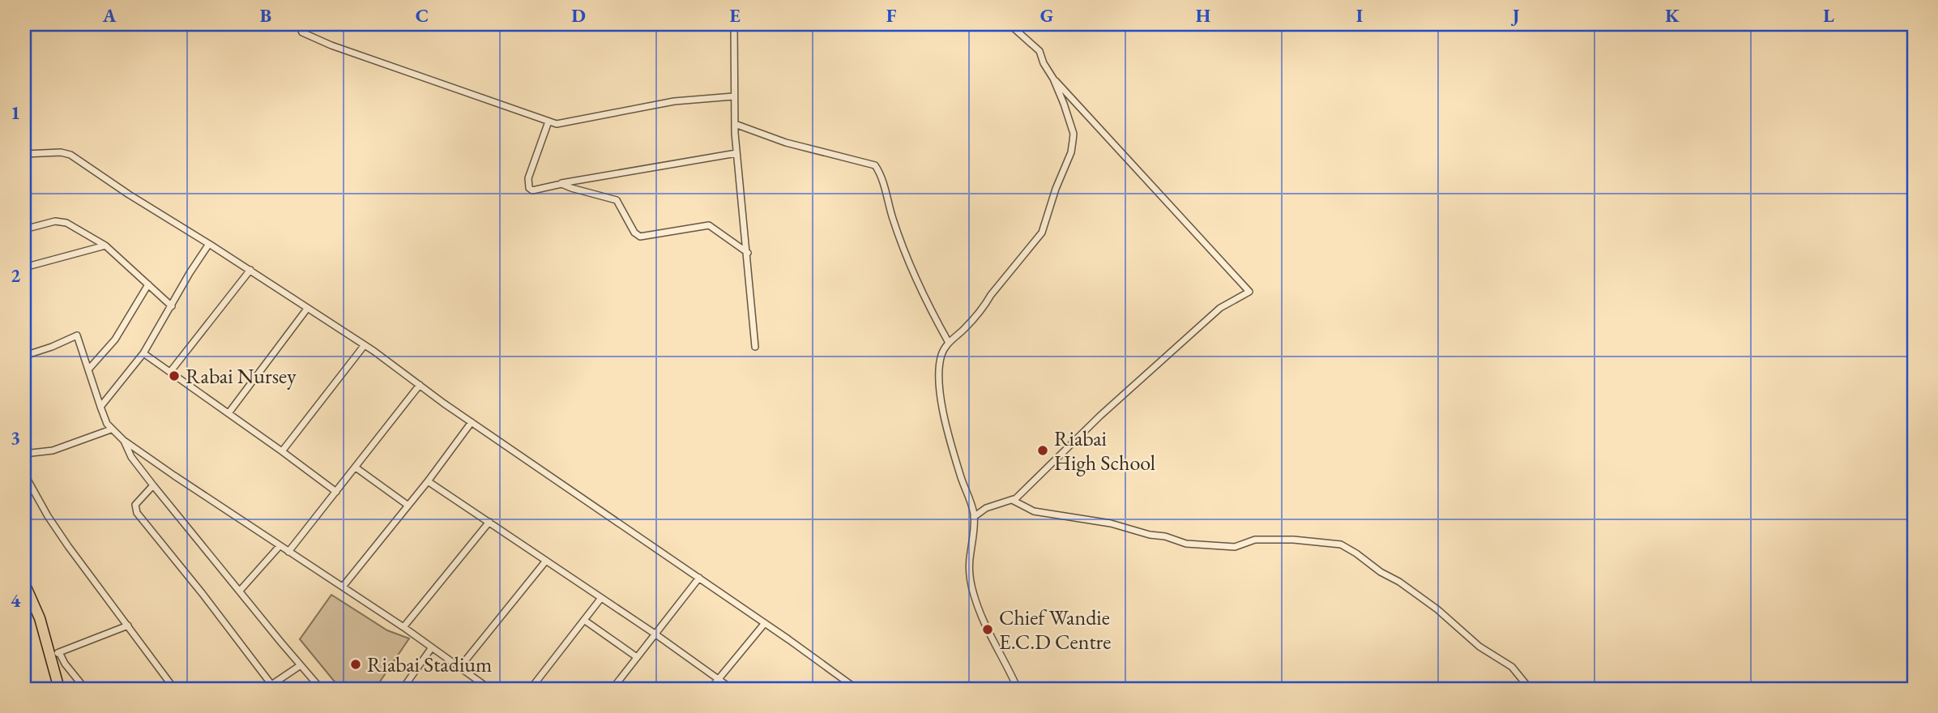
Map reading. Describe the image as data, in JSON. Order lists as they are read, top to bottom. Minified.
{"places":["Rabai Nursey","Riabai High School","Chief Wandie E.C.D Centre","Riabai Stadium"],"grid":{"columns":["A","B","C","D","E","F","G","H","I","J","K","L"],"rows":["1","2","3","4"]}}
